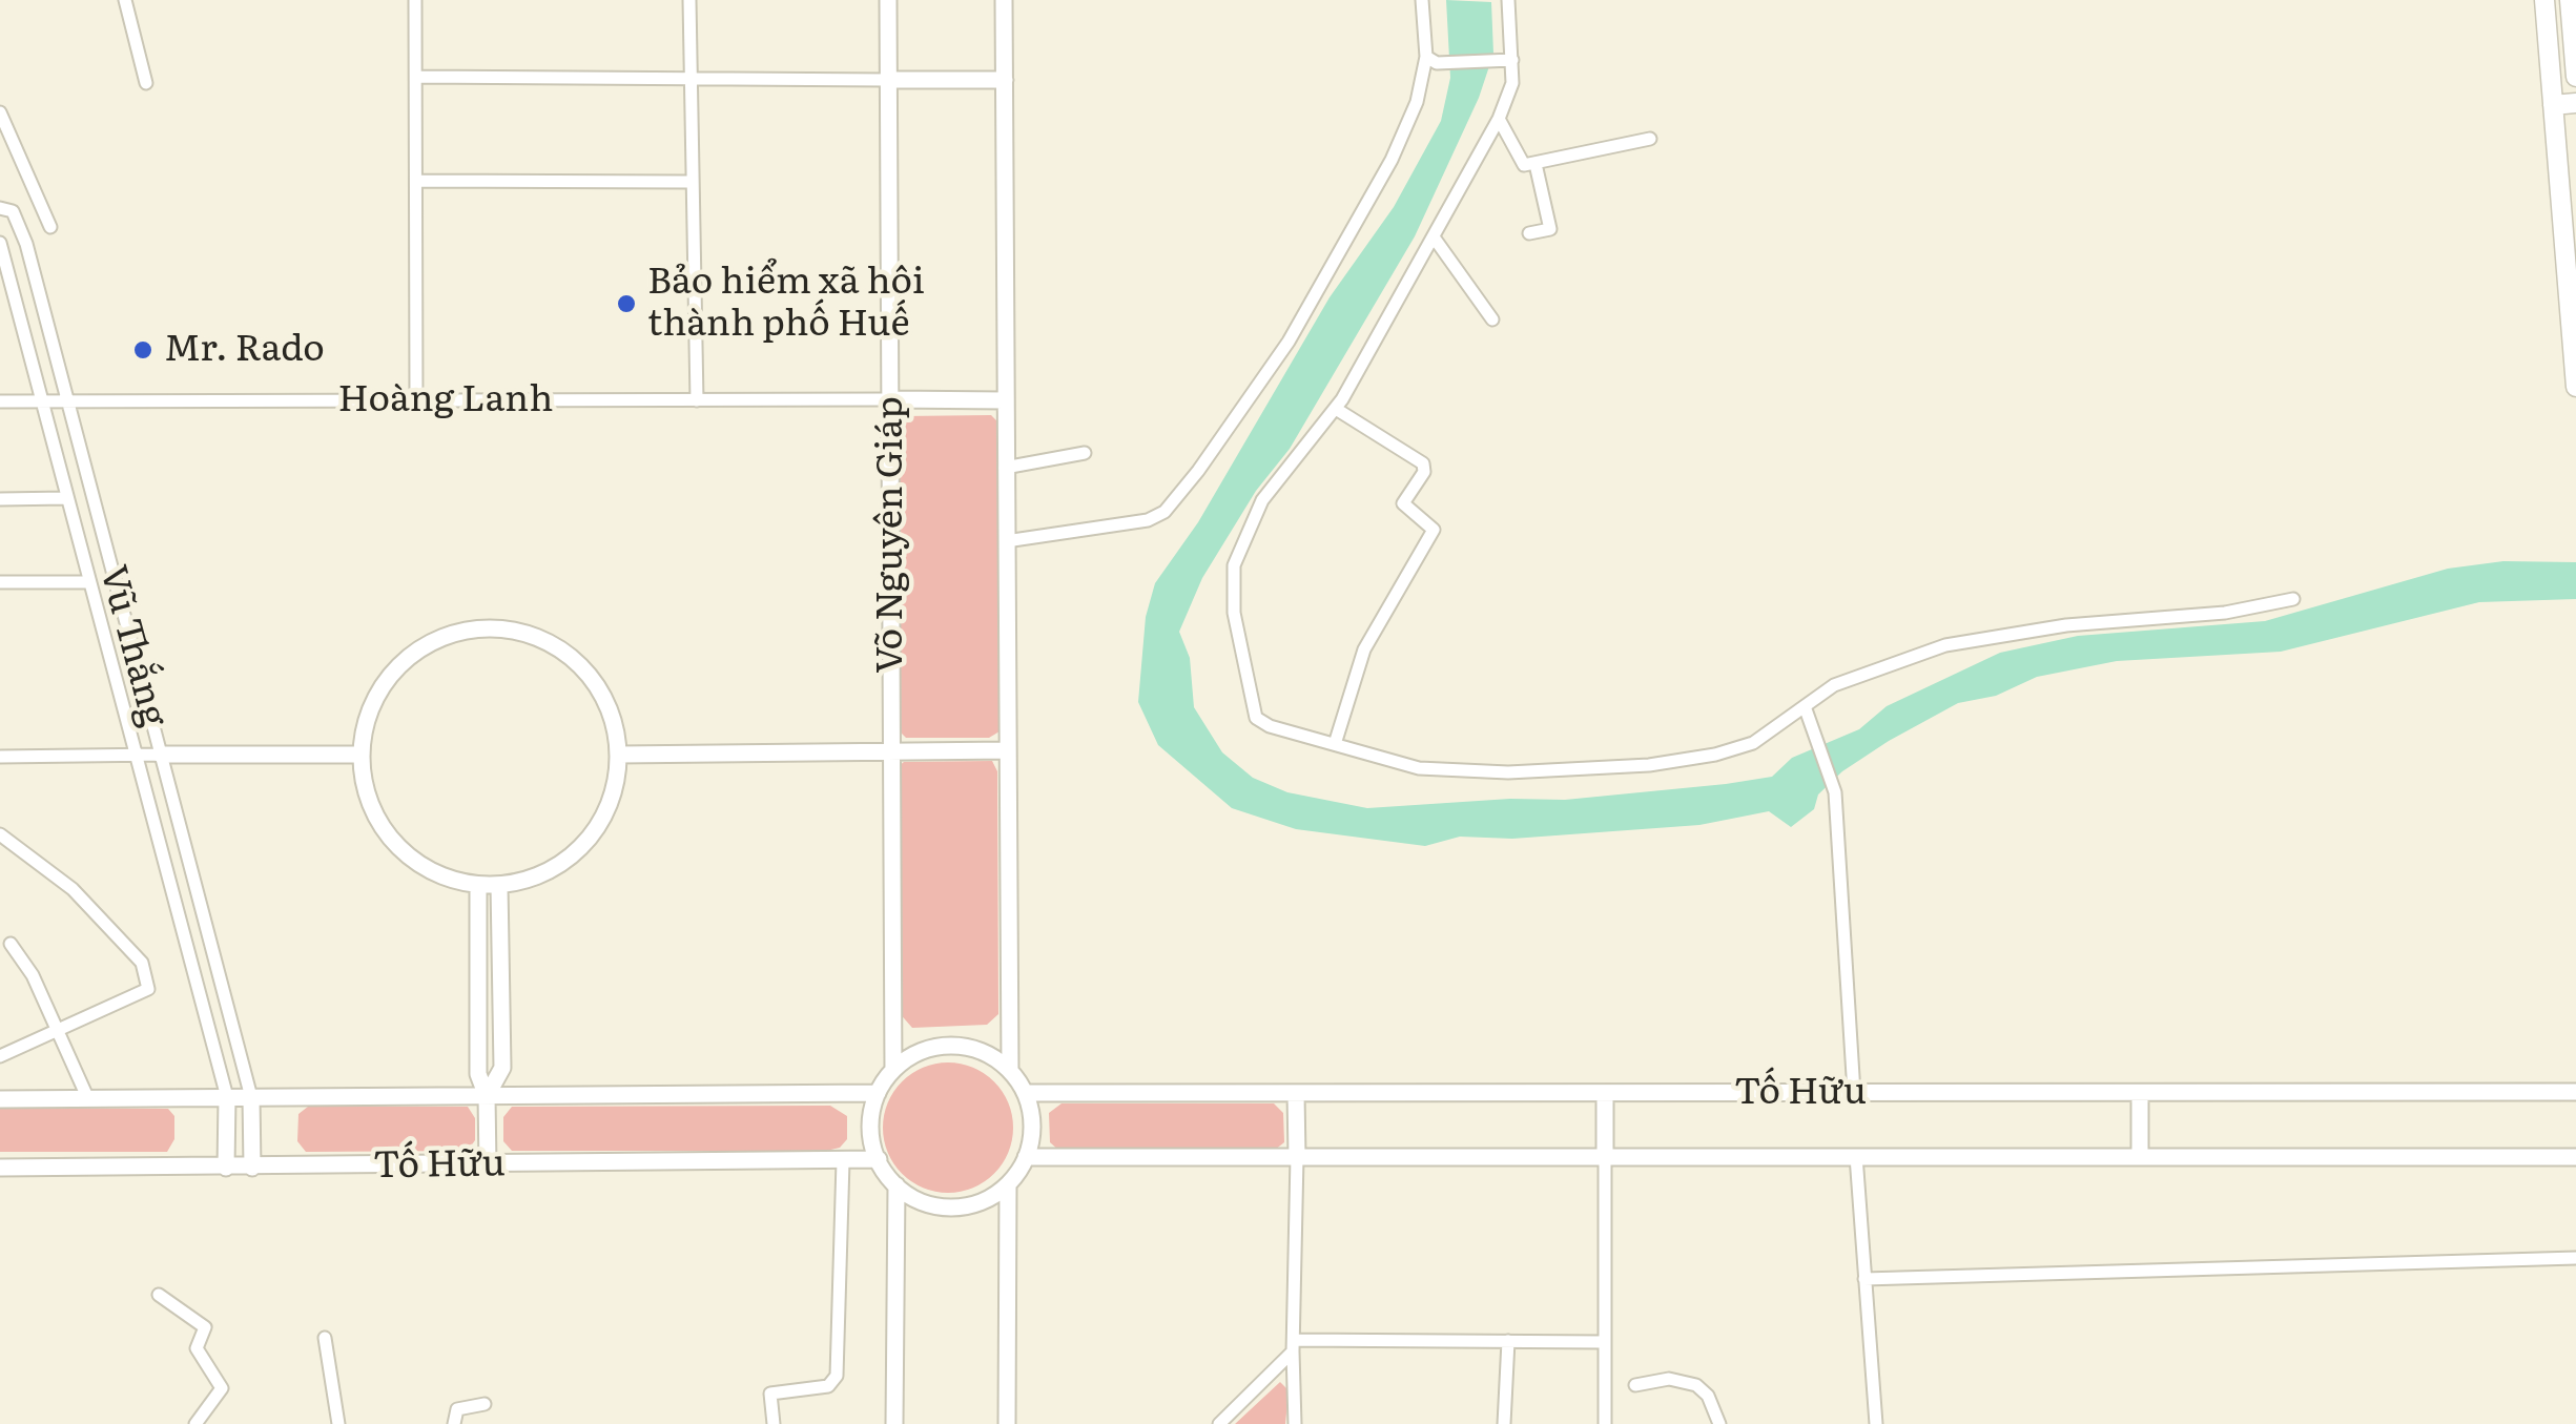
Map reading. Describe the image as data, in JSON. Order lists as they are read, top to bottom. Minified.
{"streets":{"main road":["Võ Nguyên Giáp","Tố Hữu"],"street":["Hoàng Lanh","Vũ Thắng"]},"crossings":[["Hoàng Lanh","Võ Nguyên Giáp"],["Hoàng Lanh","Vũ Thắng"],["Võ Nguyên Giáp","Tố Hữu"],["Vũ Thắng","Tố Hữu"]],"places":["Bảo hiểm xã hội thành phố Huế","Mr. Rado"]}
